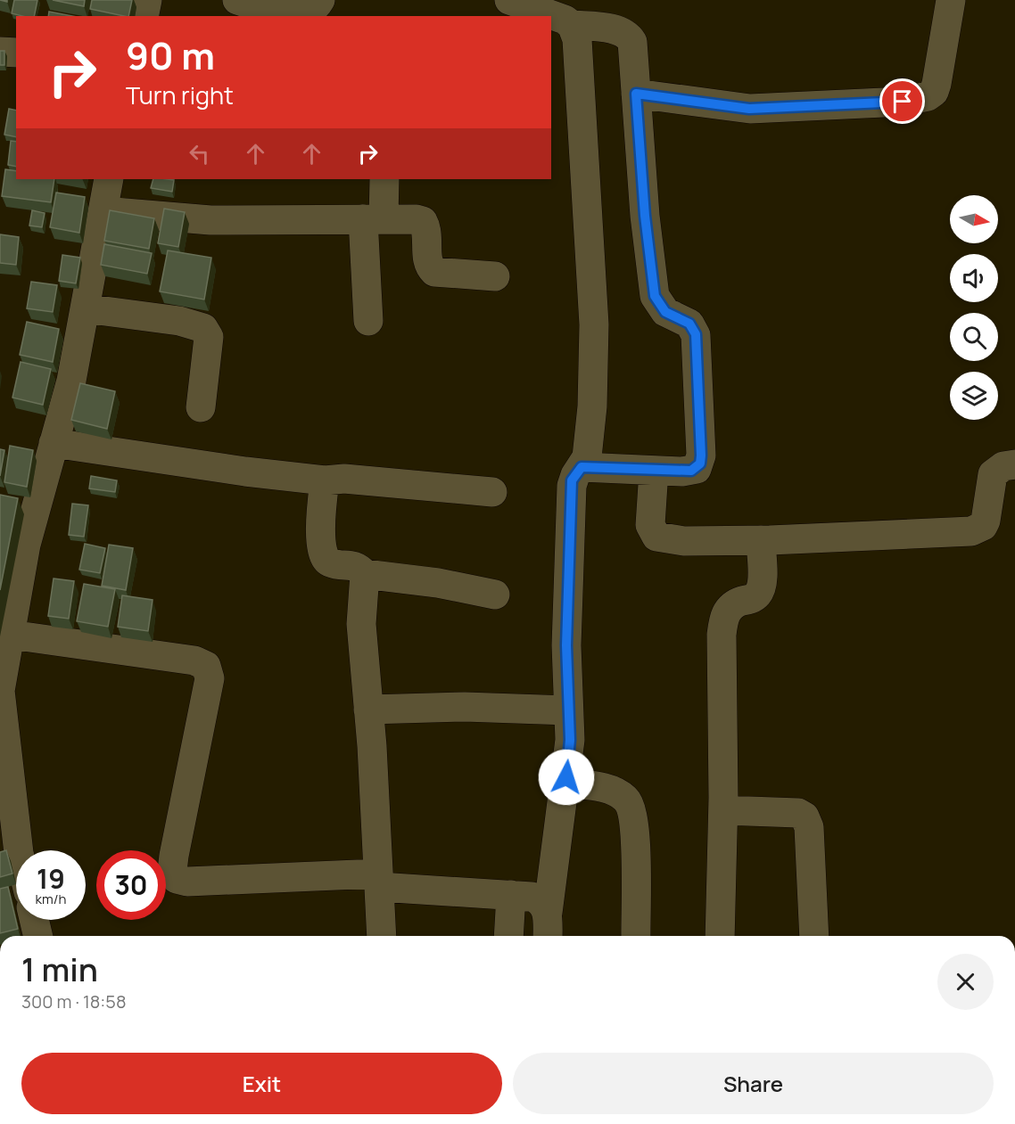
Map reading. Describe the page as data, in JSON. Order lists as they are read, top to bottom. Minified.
{"north":"right","page":{"turn":["90 m","Turn right"],"speed":"19 km/h","limit":"30","heading":["1 min","300 m · 18:58"],"buttons":["Exit","Share"]}}
